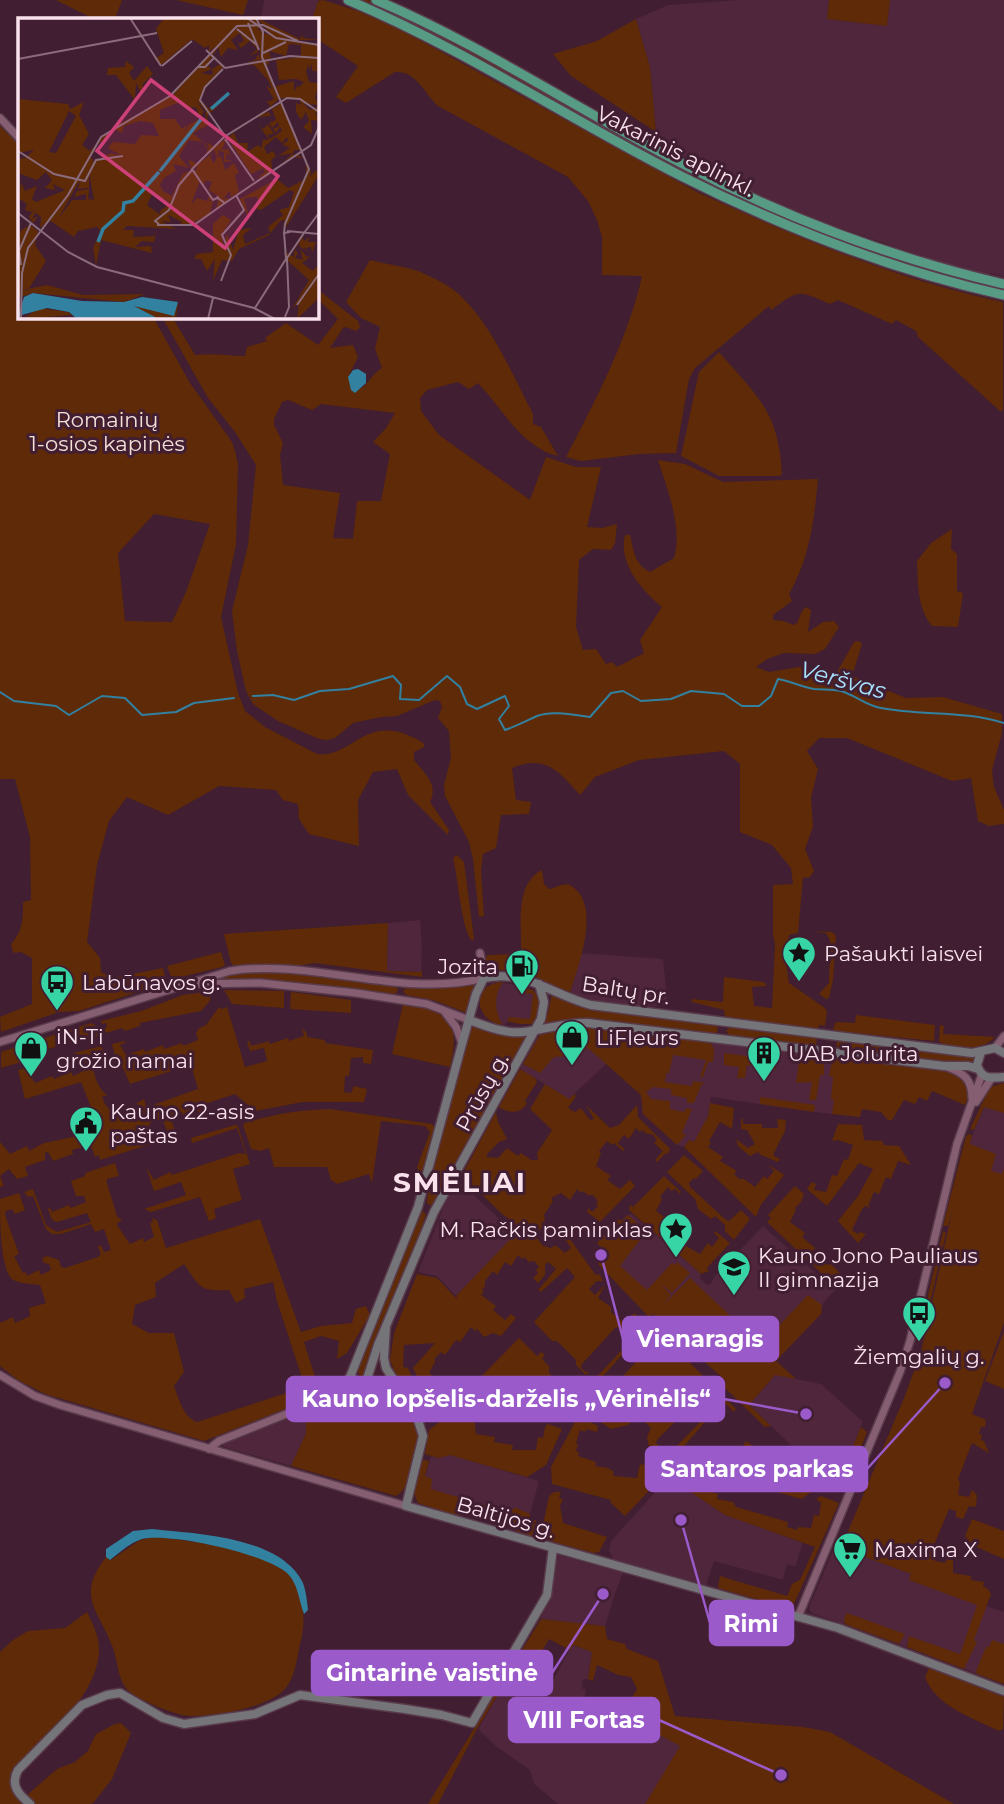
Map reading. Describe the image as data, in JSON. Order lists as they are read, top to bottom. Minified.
{"streets":{"highway":["Vakarinis aplinkl."],"main road":["Baltų pr.","Prūsų g.","Baltijos g."]},"crossings":[["Baltų pr.","Prūsų g."],["Prūsų g.","Baltijos g."]],"districts":["SMĖLIAI"],"water":["Veršvas"],"parks":["Romainių 1-osios kapinės"],"places":{"place":["Pašaukti laisvei","M. Račkis paminklas"],"fuel station":["Jozita"],"bus stop":["Labūnavos g.","Žiemgalių g."],"shop":["LiFleurs","iN-Ti grožio namai"],"building":["UAB Jolurita"],"public building":["Kauno 22-asis paštas"],"other":["Vienaragis","Santaros parkas","Kauno lopšelis-darželis „Vėrinėlis“","Rimi","Gintarinė vaistinė","VIII Fortas"],"school or university":["Kauno Jono Pauliaus II gimnazija"],"supermarket":["Maxima X"]}}
